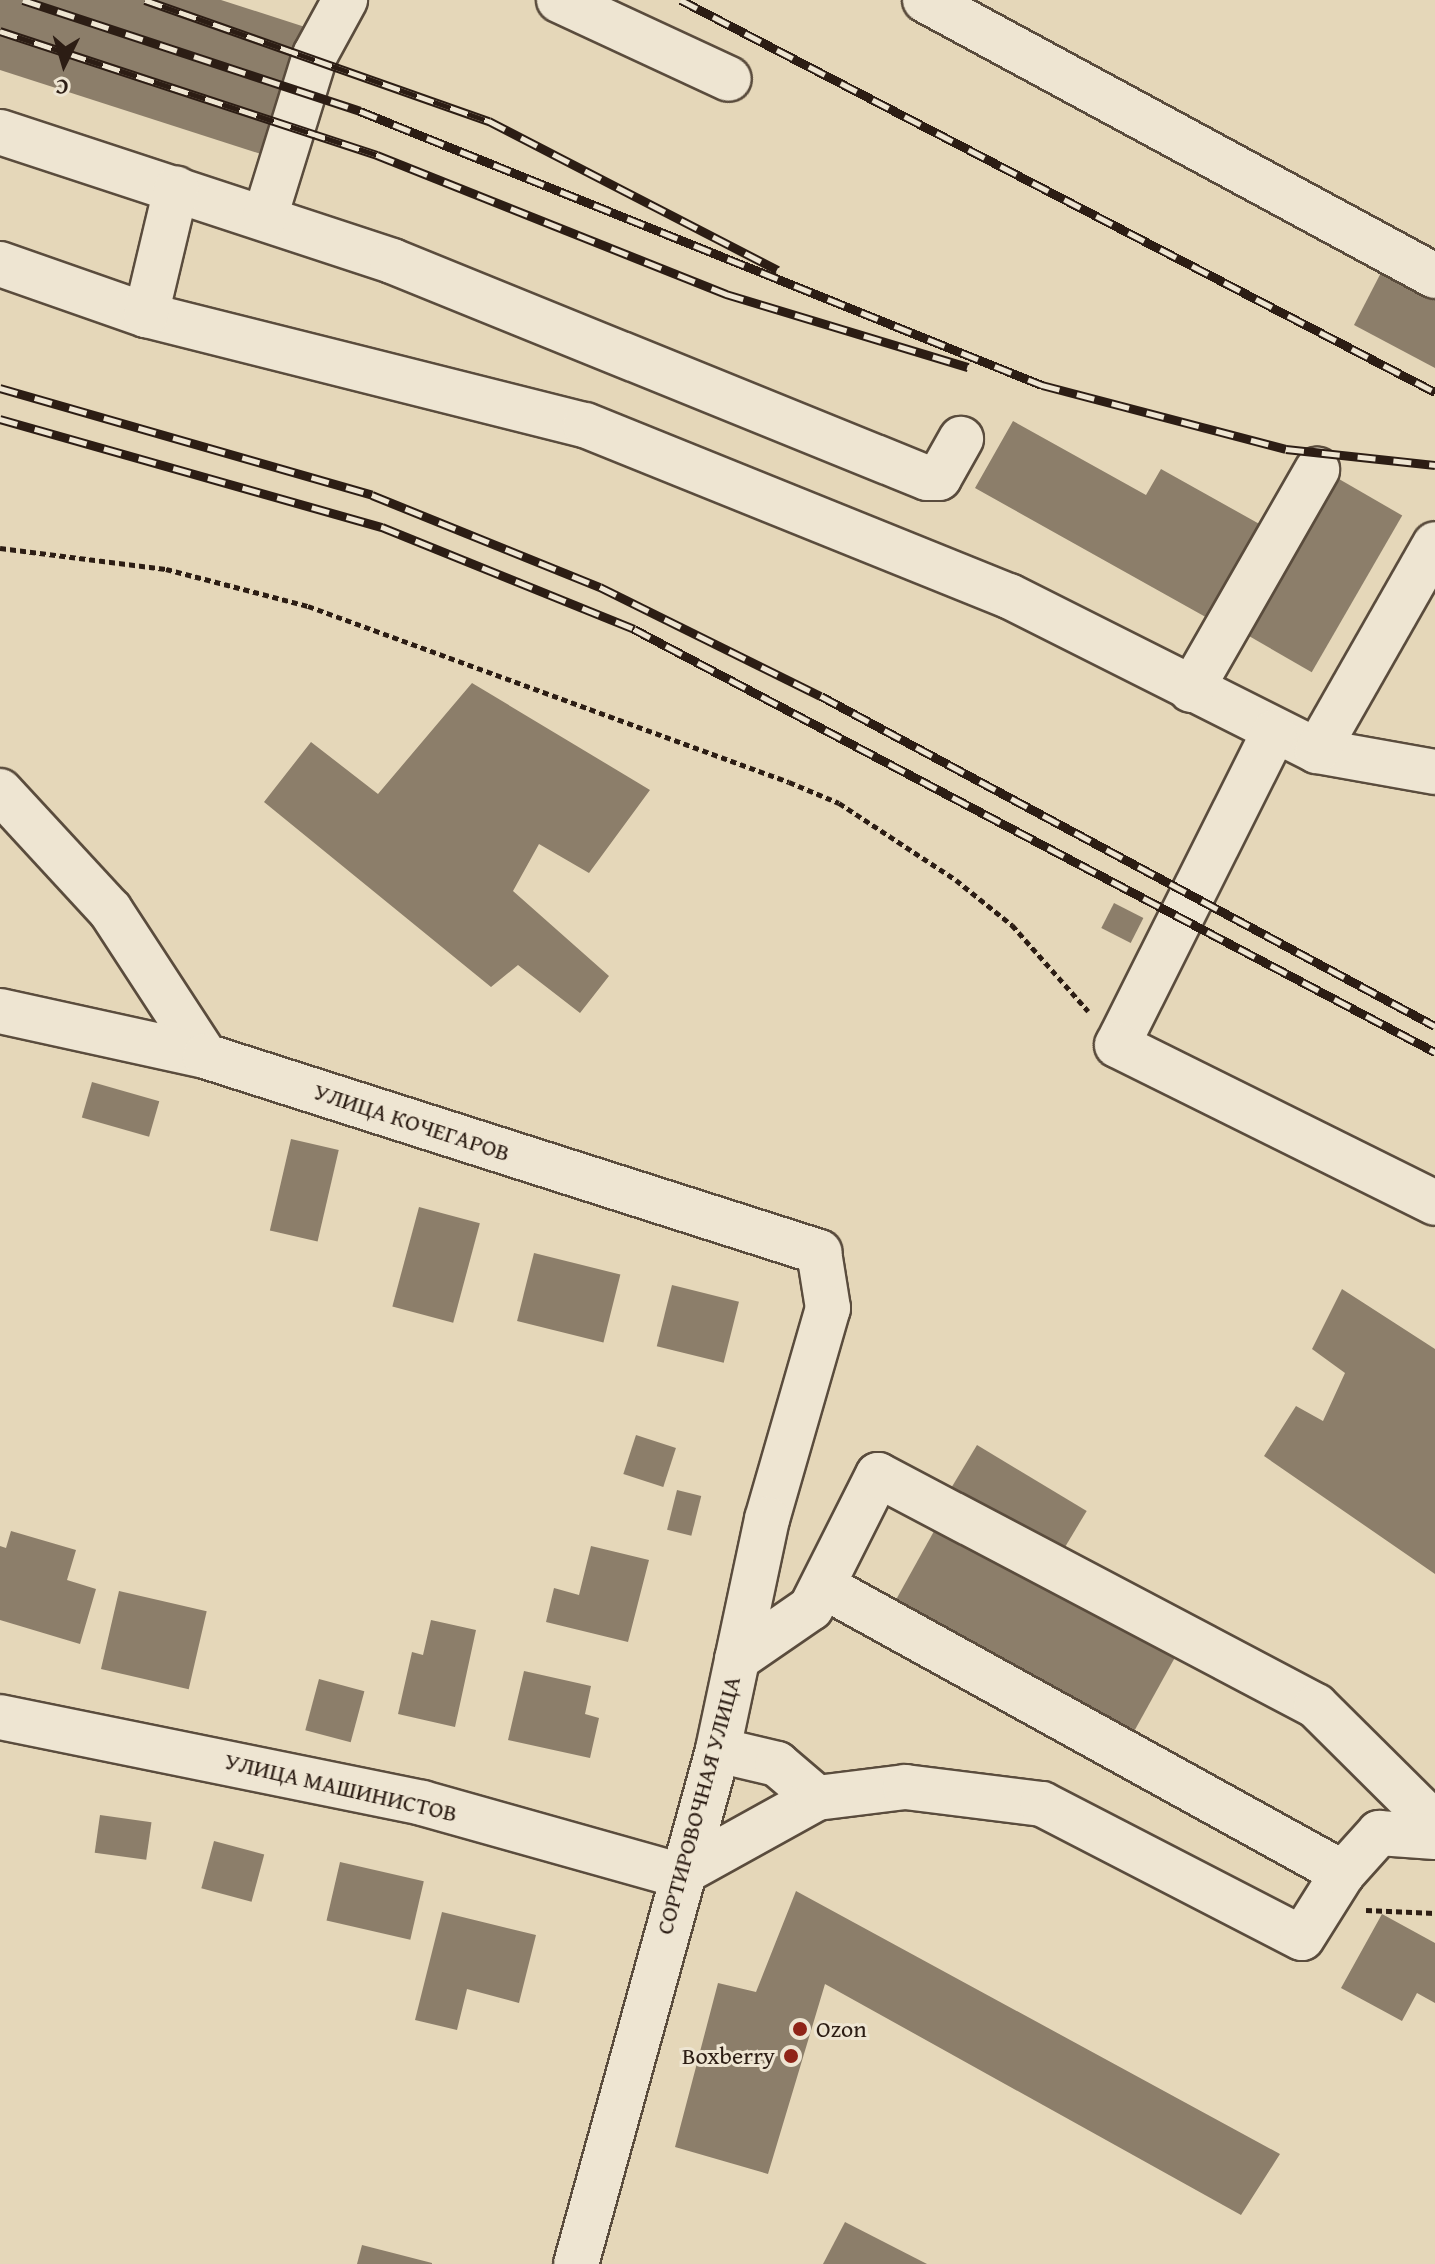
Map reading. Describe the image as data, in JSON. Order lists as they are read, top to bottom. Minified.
{"streets":{"street":["УЛИЦА КОЧЕГАРОВ","УЛИЦА МАШИНИСТОВ","СОРТИРОВОЧНАЯ УЛИЦА"]},"crossings":[["УЛИЦА КОЧЕГАРОВ","СОРТИРОВОЧНАЯ УЛИЦА"],["УЛИЦА МАШИНИСТОВ","СОРТИРОВОЧНАЯ УЛИЦА"]],"places":["Ozon","Boxberry"],"north":"bottom"}
